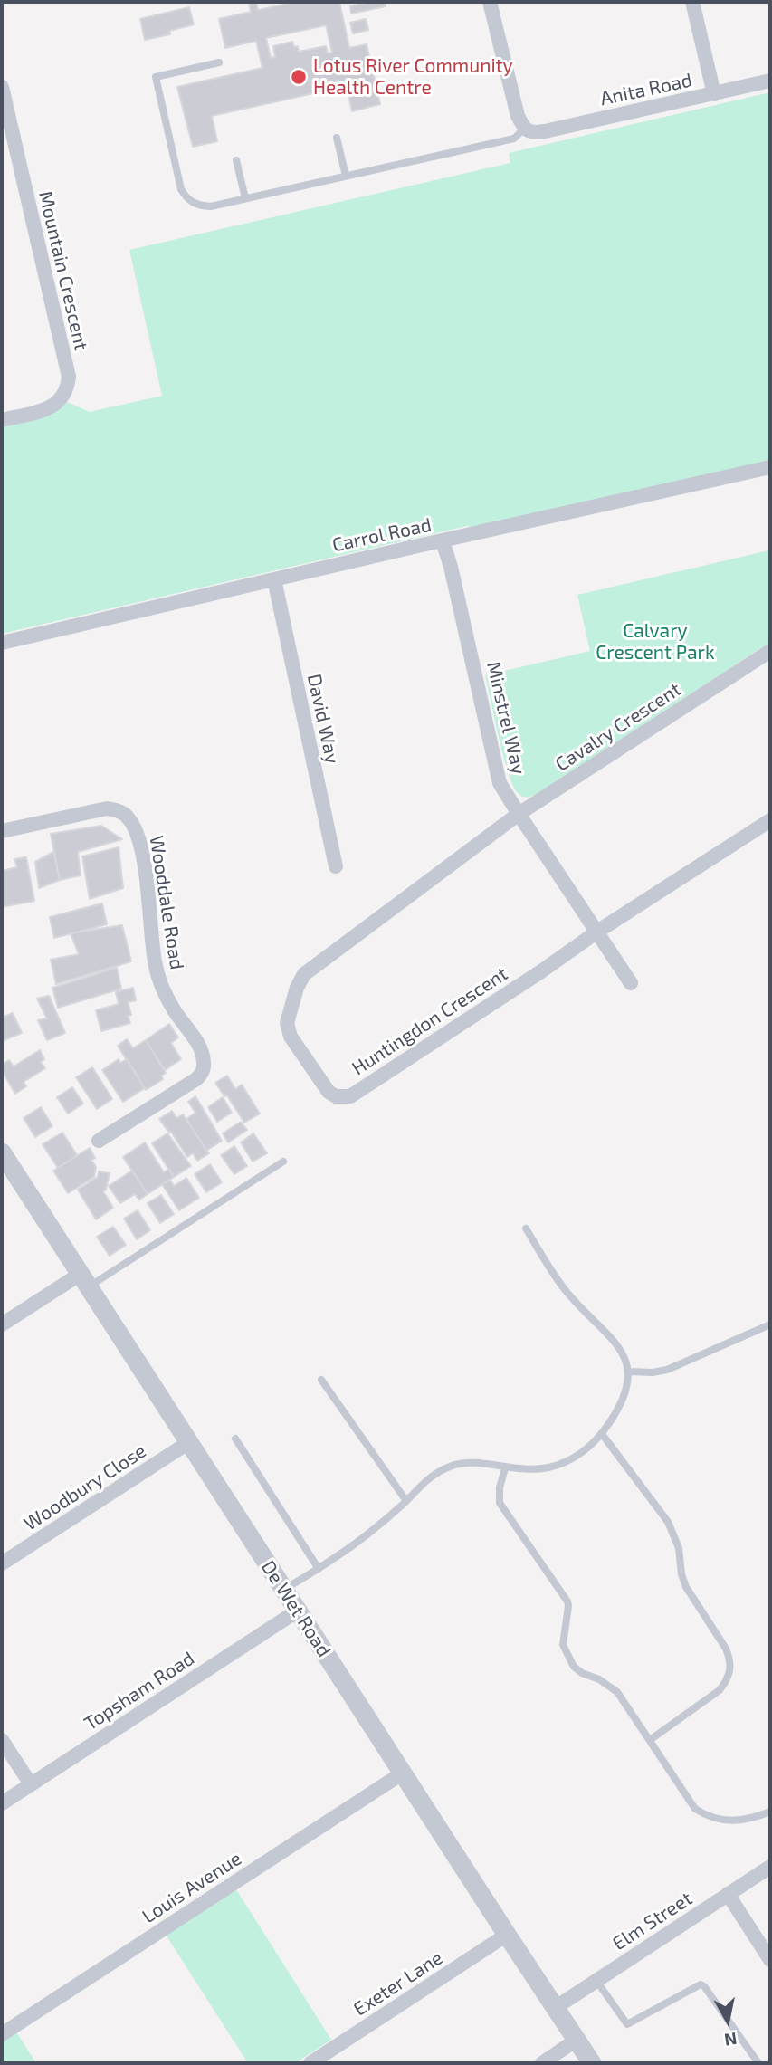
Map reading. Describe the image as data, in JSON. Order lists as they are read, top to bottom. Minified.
{"streets":{"street":["Anita Road","Mountain Crescent","Carrol Road","Minstrel Way","David Way","Cavalry Crescent","Wooddale Road","Huntingdon Crescent","Woodbury Close","De Wet Road","Topsham Road","Louis Avenue","Elm Street","Exeter Lane"]},"crossings":[["Carrol Road","Minstrel Way"],["Carrol Road","David Way"],["Minstrel Way","Cavalry Crescent"],["Minstrel Way","Huntingdon Crescent"],["Cavalry Crescent","Huntingdon Crescent"],["Woodbury Close","De Wet Road"],["De Wet Road","Topsham Road"],["De Wet Road","Louis Avenue"],["De Wet Road","Elm Street"],["De Wet Road","Exeter Lane"]],"parks":["Calvary Crescent Park"],"places":["Lotus River Community Health Centre"],"north":"bottom"}
